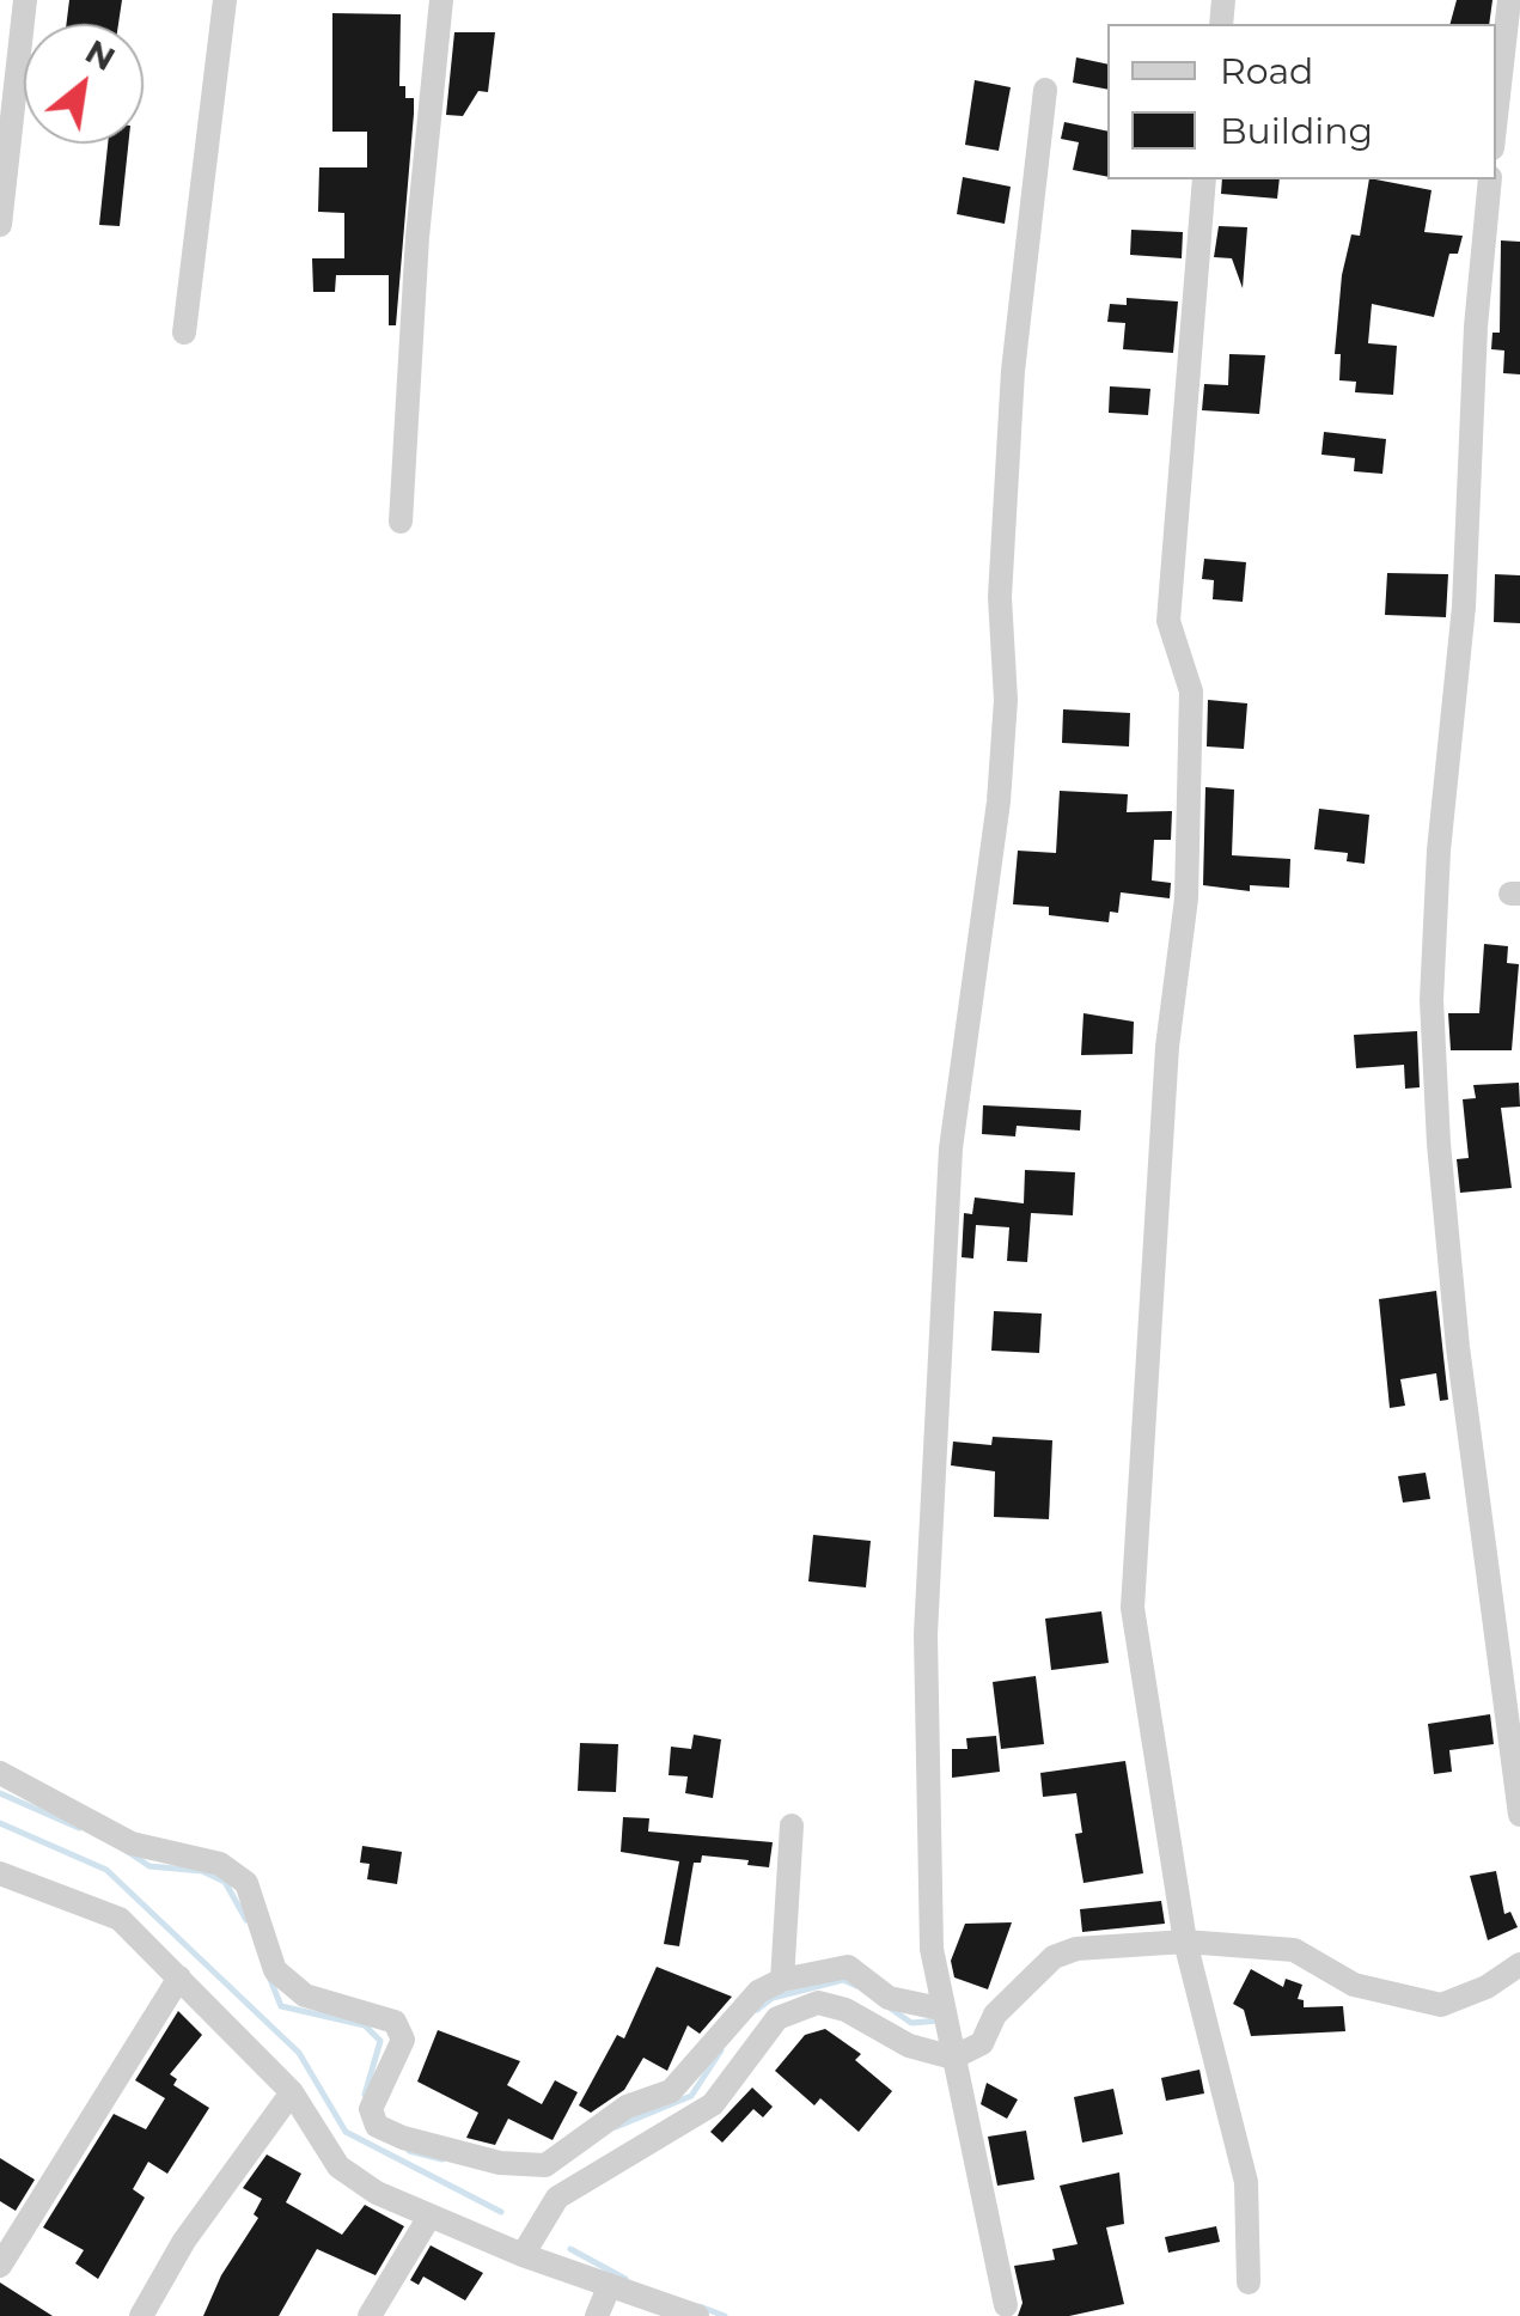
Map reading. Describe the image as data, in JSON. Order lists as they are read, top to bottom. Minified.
{"legend":["Road","Building"],"north":"top right"}
